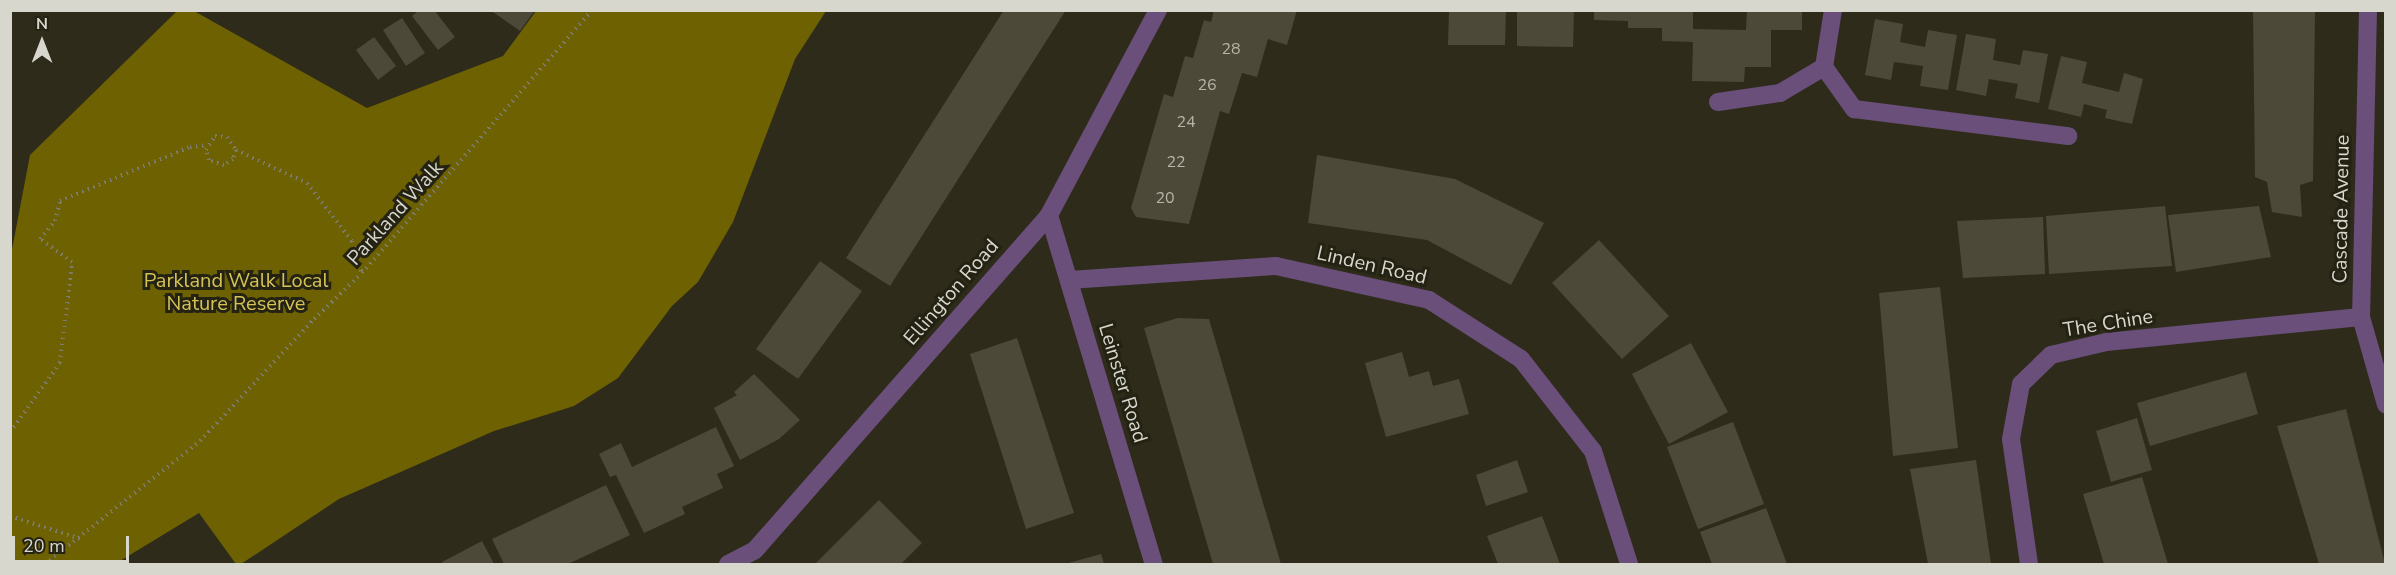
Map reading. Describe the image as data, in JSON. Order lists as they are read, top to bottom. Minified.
{"streets":{"street":["Cascade Avenue","Linden Road","Ellington Road","The Chine","Leinster Road"],"path":["Parkland Walk"]},"crossings":[["Cascade Avenue","The Chine"],["Linden Road","Leinster Road"],["Ellington Road","Leinster Road"]],"parks":["Parkland Walk Local Nature Reserve"],"house_numbers":["28","26","24","22","20"],"scale_bar":"20 m","north":"top"}
